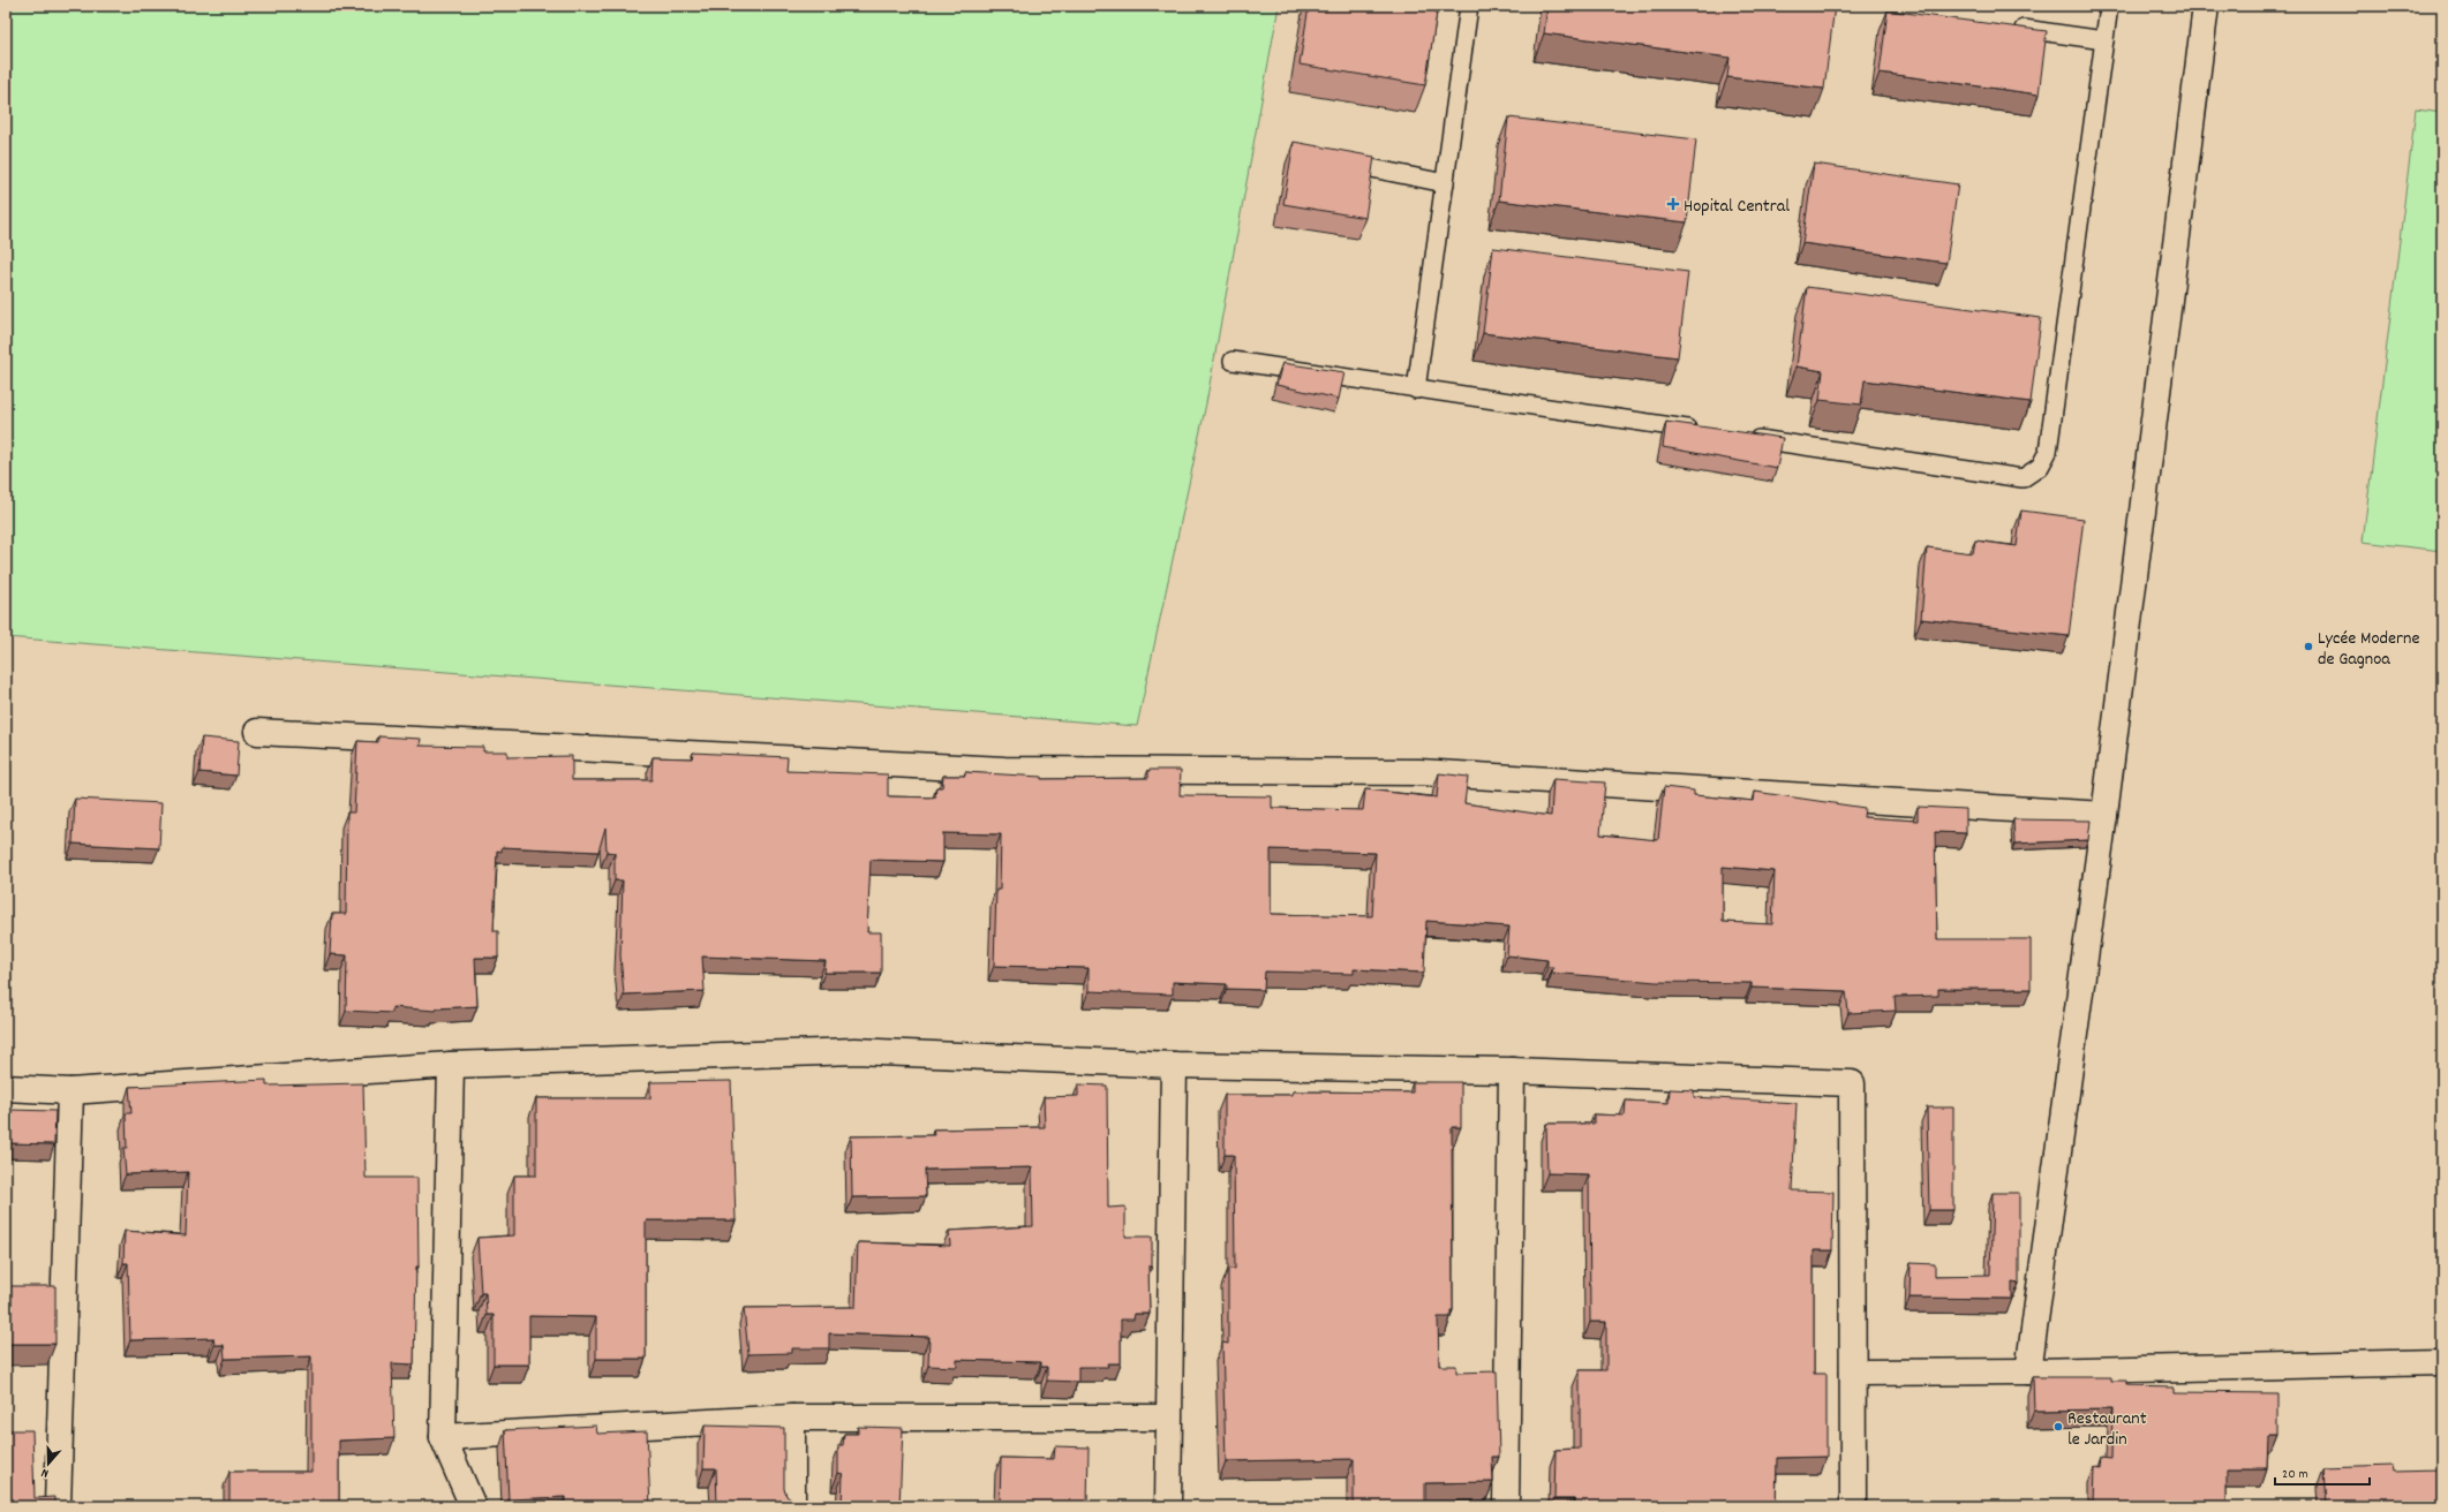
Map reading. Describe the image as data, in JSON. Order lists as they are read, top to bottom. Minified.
{"places":{"health":["Hopital Central"],"other":["Lycée Moderne de Gagnoa","Restaurant le Jardin"]},"scale_bar":"20 m","north":"bottom"}
